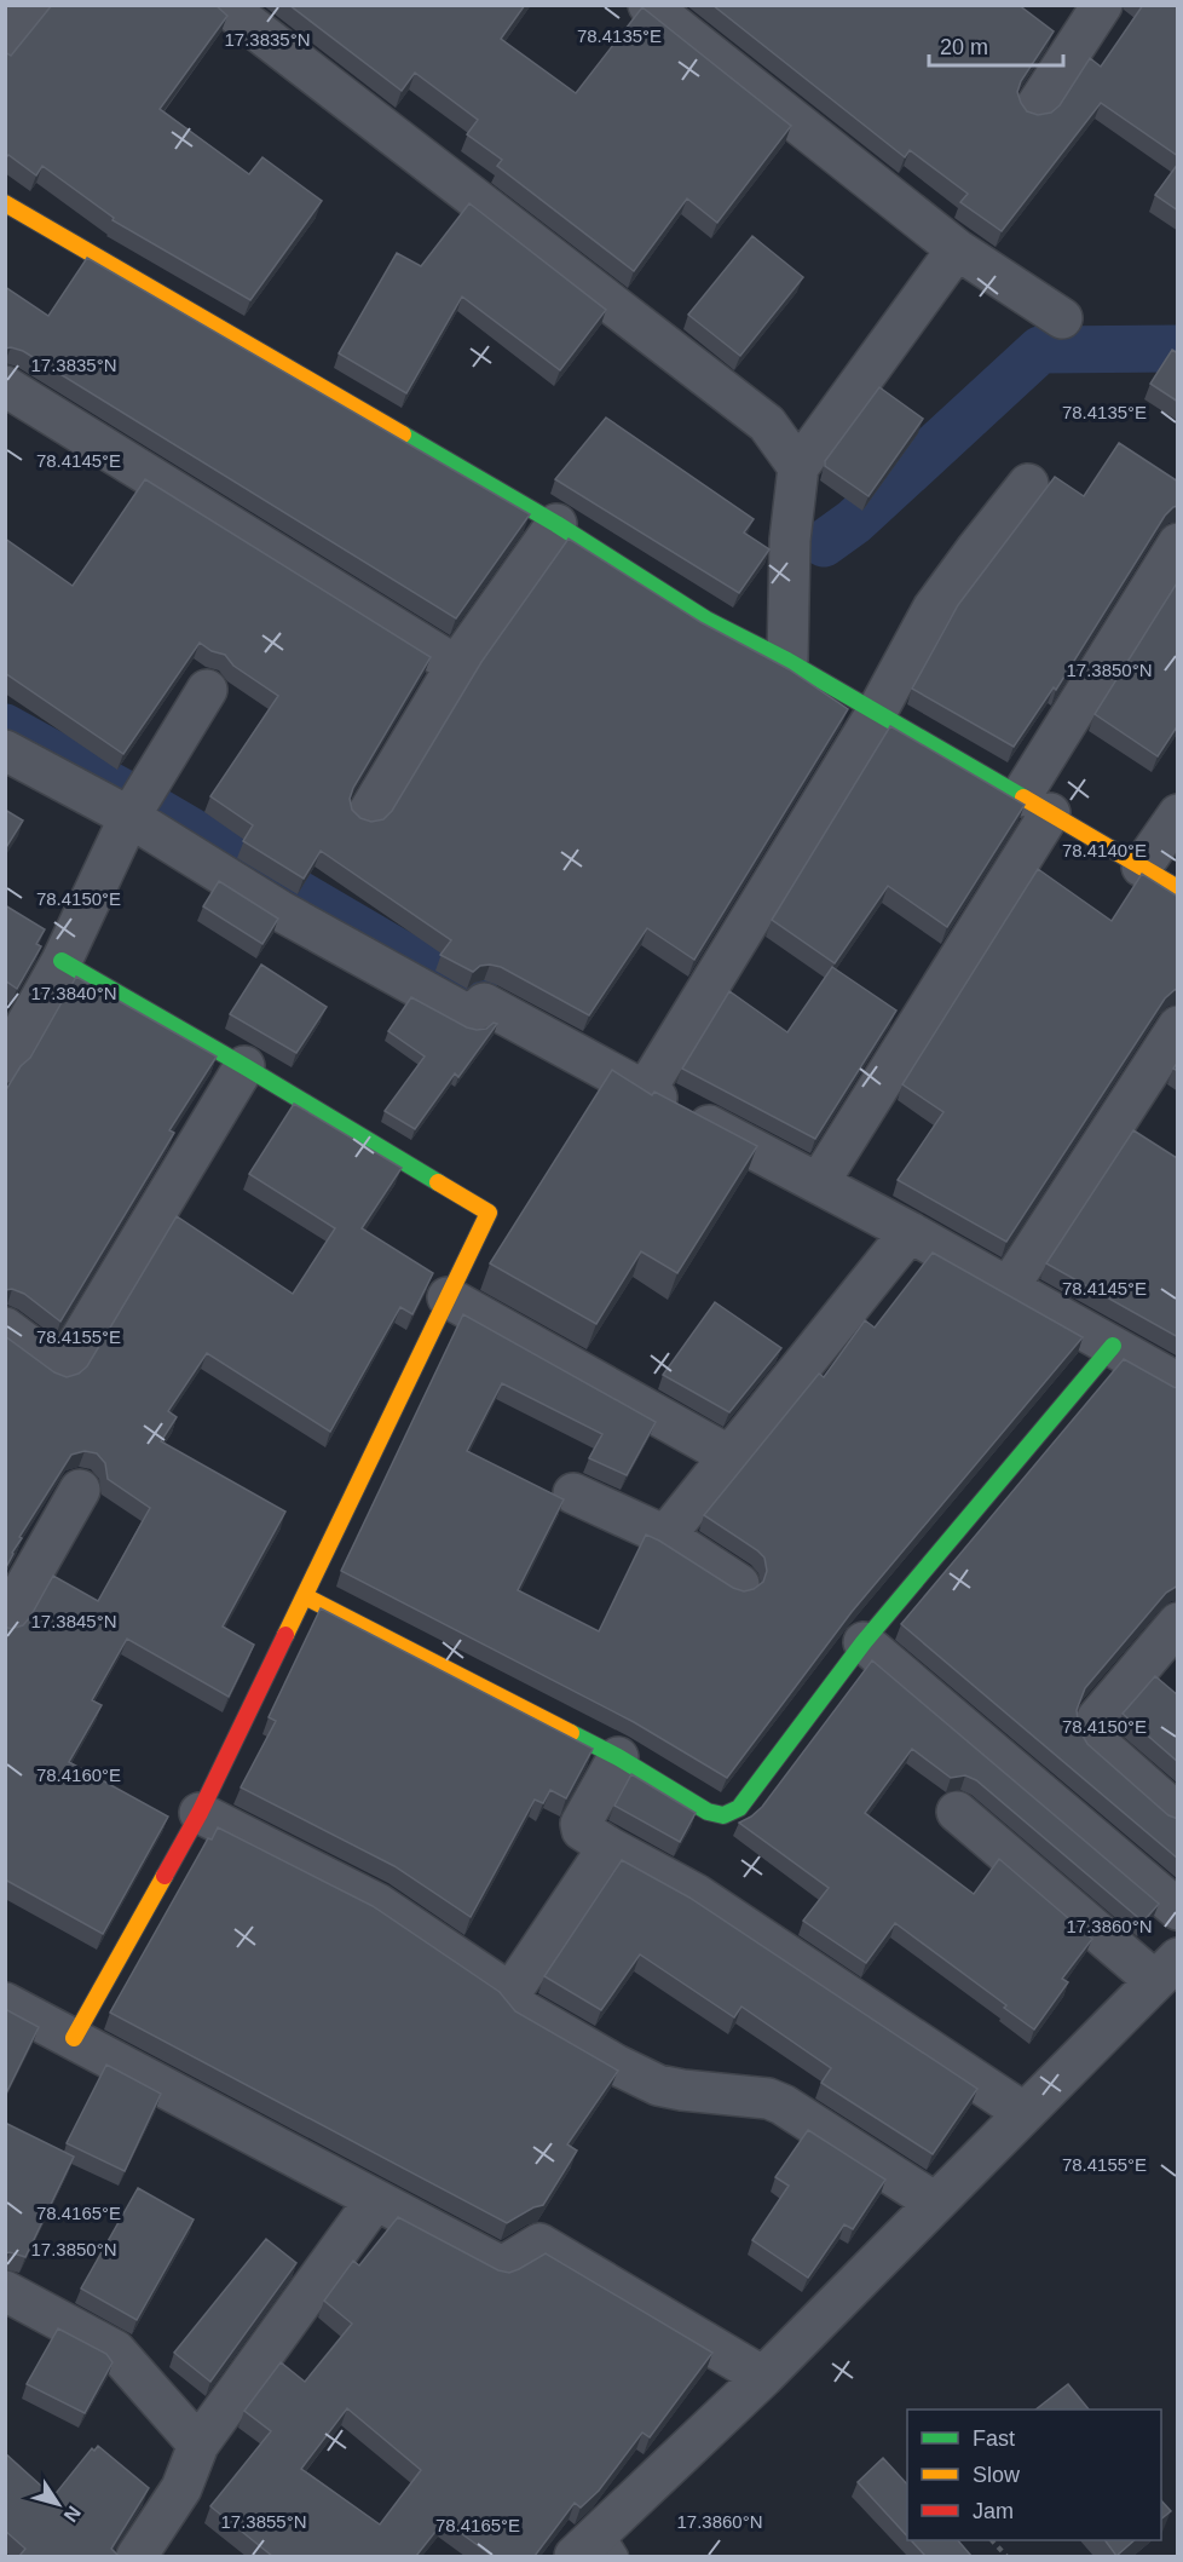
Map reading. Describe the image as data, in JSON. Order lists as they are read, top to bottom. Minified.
{"legend":["Fast","Slow","Jam"],"scale_bar":"20 m","north":"bottom right","coordinates":["78.4135°E","17.3835°N","78.4145°E","17.3850°N","78.4140°E","78.4150°E","17.3840°N","78.4155°E","17.3845°N","78.4160°E","17.3860°N","78.4165°E","17.3855°N"]}
